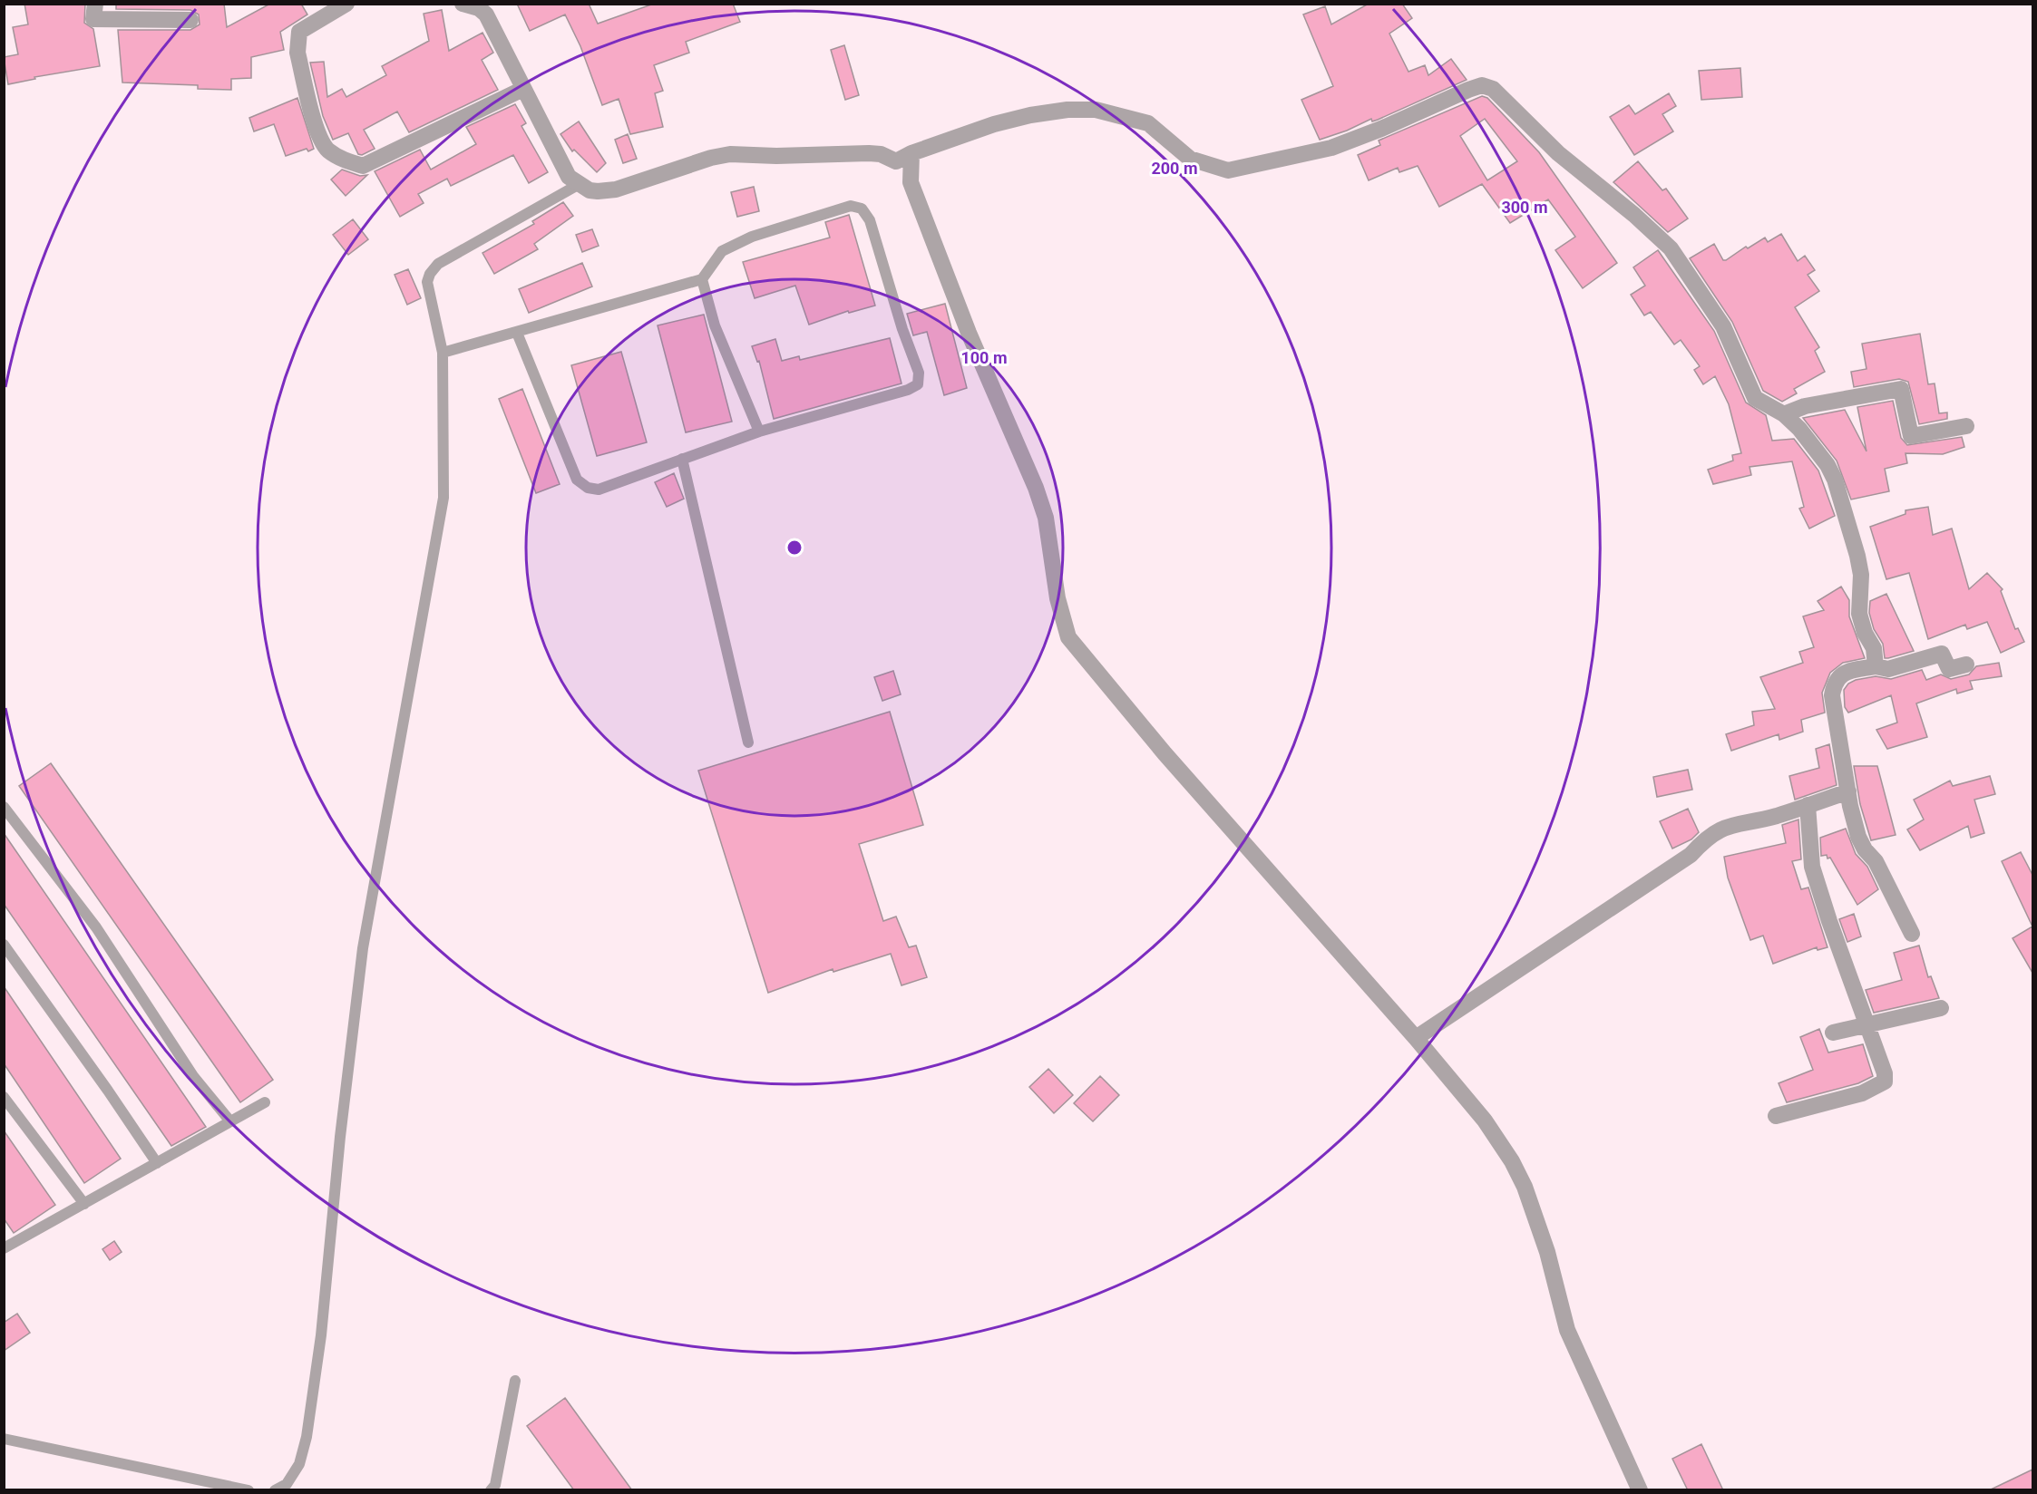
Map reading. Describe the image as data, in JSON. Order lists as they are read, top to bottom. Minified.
{"rings":["200 m","300 m","100 m"]}
